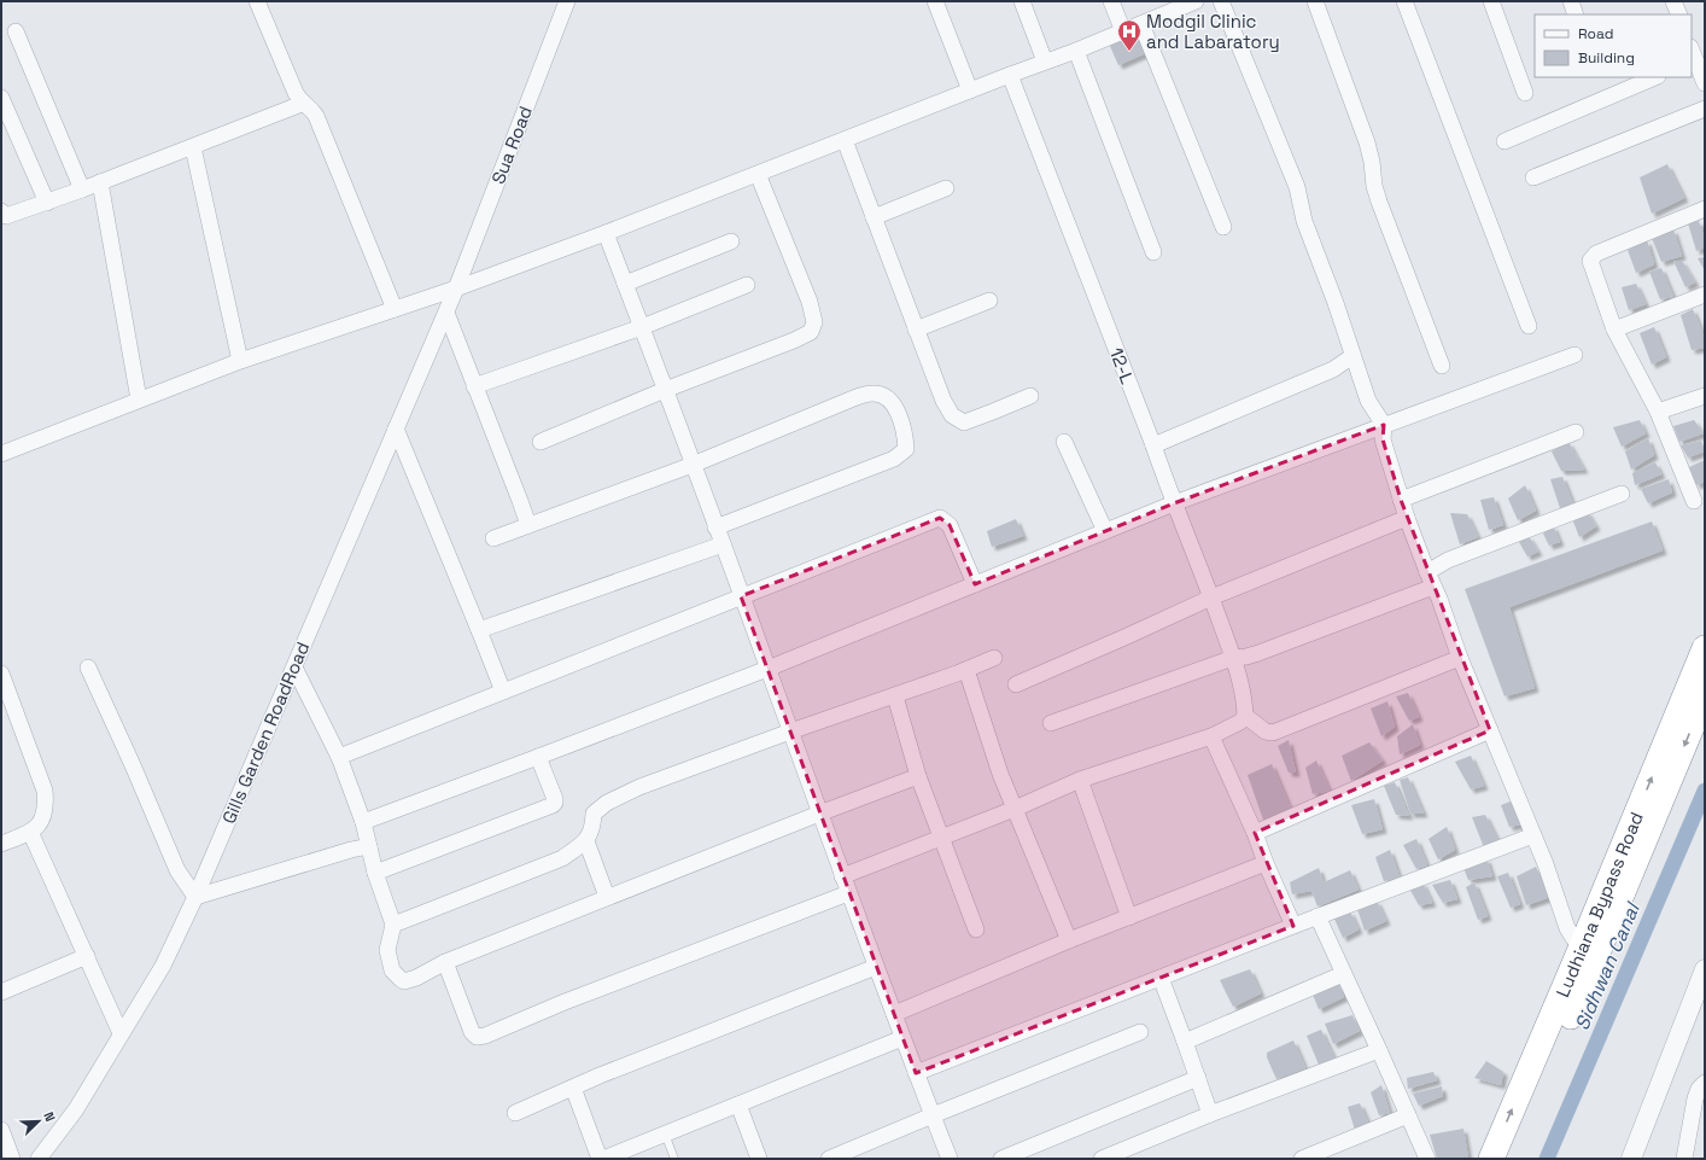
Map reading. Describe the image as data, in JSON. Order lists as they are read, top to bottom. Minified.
{"streets":{"highway":["Ludhiana Bypass Road"],"street":["Sua Road","12-L","Gills Garden RoadRoad"]},"crossings":[["Sua Road","Gills Garden RoadRoad"]],"water":["Sidhwan Canal"],"places":{"hospital":["Modgil Clinic and Labaratory"]},"legend":["Road","Building"],"north":"top right"}
